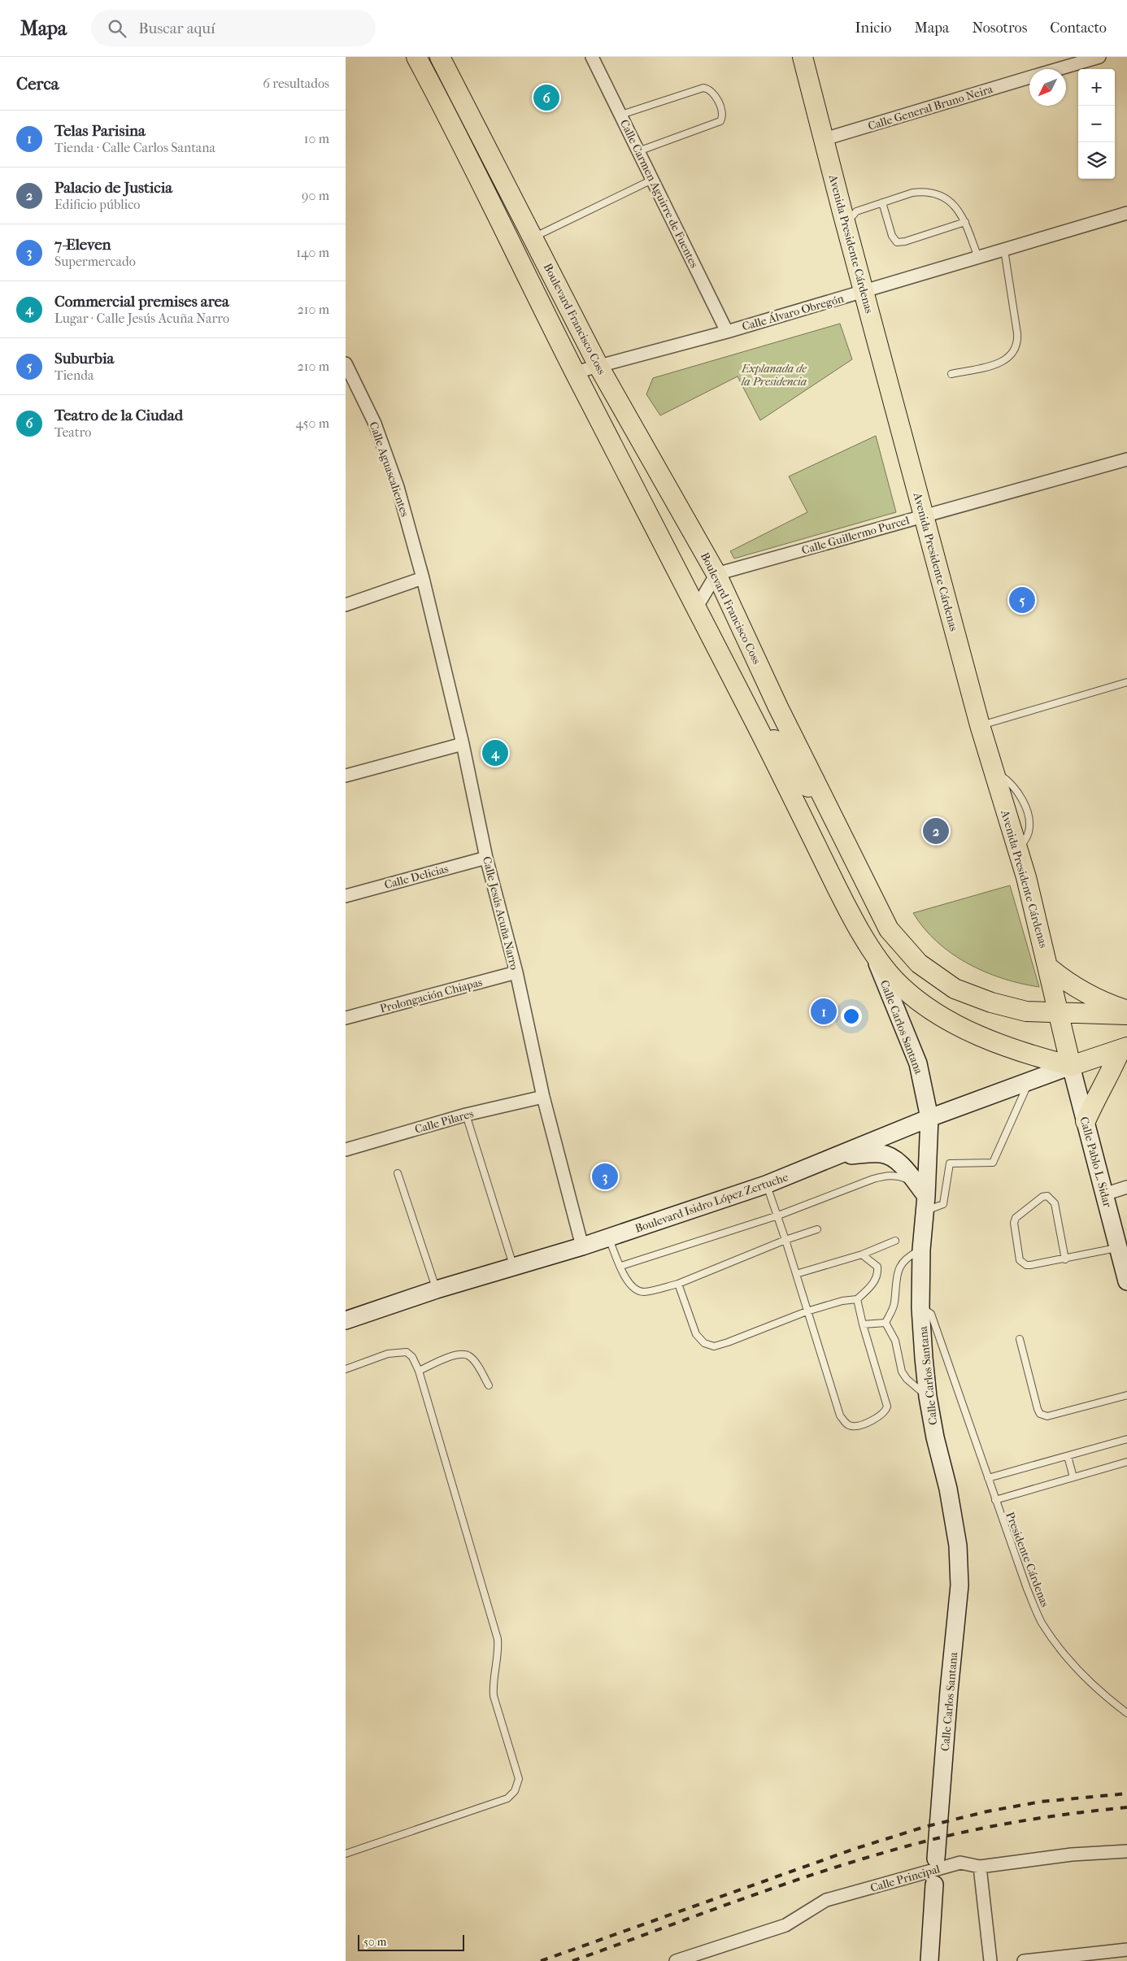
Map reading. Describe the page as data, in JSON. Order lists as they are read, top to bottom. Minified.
{"streets":{"main road":["Avenida Presidente Cárdenas","Boulevard Francisco Coss"],"street":["Calle General Bruno Neira","Calle Carmen Aguirre de Fuentes","Calle Álvaro Obregón","Calle Aguascalientes","Calle Guillermo Purcel","Calle Delicias","Calle Jesús Acuña Narro","Prolongación Chiapas","Calle Carlos Santana","Calle Pilares","Calle Pablo L. Sidar","Boulevard Isidro López Zertuche","Calle Principal"],"lane":["Presidente Cárdenas"]},"crossings":[["Calle General Bruno Neira","Avenida Presidente Cárdenas"],["Calle Carmen Aguirre de Fuentes","Calle Álvaro Obregón"],["Avenida Presidente Cárdenas","Calle Álvaro Obregón"],["Avenida Presidente Cárdenas","Boulevard Francisco Coss"],["Avenida Presidente Cárdenas","Calle Guillermo Purcel"],["Avenida Presidente Cárdenas","Calle Pablo L. Sidar"],["Avenida Presidente Cárdenas","Boulevard Isidro López Zertuche"],["Calle Álvaro Obregón","Boulevard Francisco Coss"],["Boulevard Francisco Coss","Calle Guillermo Purcel"],["Boulevard Francisco Coss","Calle Carlos Santana"],["Boulevard Francisco Coss","Calle Pablo L. Sidar"],["Boulevard Francisco Coss","Boulevard Isidro López Zertuche"],["Calle Aguascalientes","Calle Jesús Acuña Narro"],["Calle Delicias","Calle Jesús Acuña Narro"],["Calle Jesús Acuña Narro","Prolongación Chiapas"],["Calle Jesús Acuña Narro","Calle Pilares"],["Calle Jesús Acuña Narro","Boulevard Isidro López Zertuche"],["Calle Carlos Santana","Boulevard Isidro López Zertuche"],["Calle Carlos Santana","Presidente Cárdenas"],["Calle Pablo L. Sidar","Boulevard Isidro López Zertuche"]],"parks":["Explanada de la Presidencia"],"scale_bar":"50 m","north":"bottom left","page":{"header":"Mapa","search":"Buscar aquí","nav":["Inicio","Mapa","Nosotros","Contacto"],"heading":["Cerca","6 resultados"],"map_buttons":["+","−"],"pins":["6","5","4","2","1","3"],"list":[{"mark":"1","name":"Telas Parisina","note":"Tienda · Calle Carlos Santana","value":"10 m"},{"mark":"2","name":"Palacio de Justicia","note":"Edificio público","value":"90 m"},{"mark":"3","name":"7-Eleven","note":"Supermercado","value":"140 m"},{"mark":"4","name":"Commercial premises area","note":"Lugar · Calle Jesús Acuña Narro","value":"210 m"},{"mark":"5","name":"Suburbia","note":"Tienda","value":"210 m"},{"mark":"6","name":"Teatro de la Ciudad","note":"Teatro","value":"450 m"}],"scale":"50 m"}}
